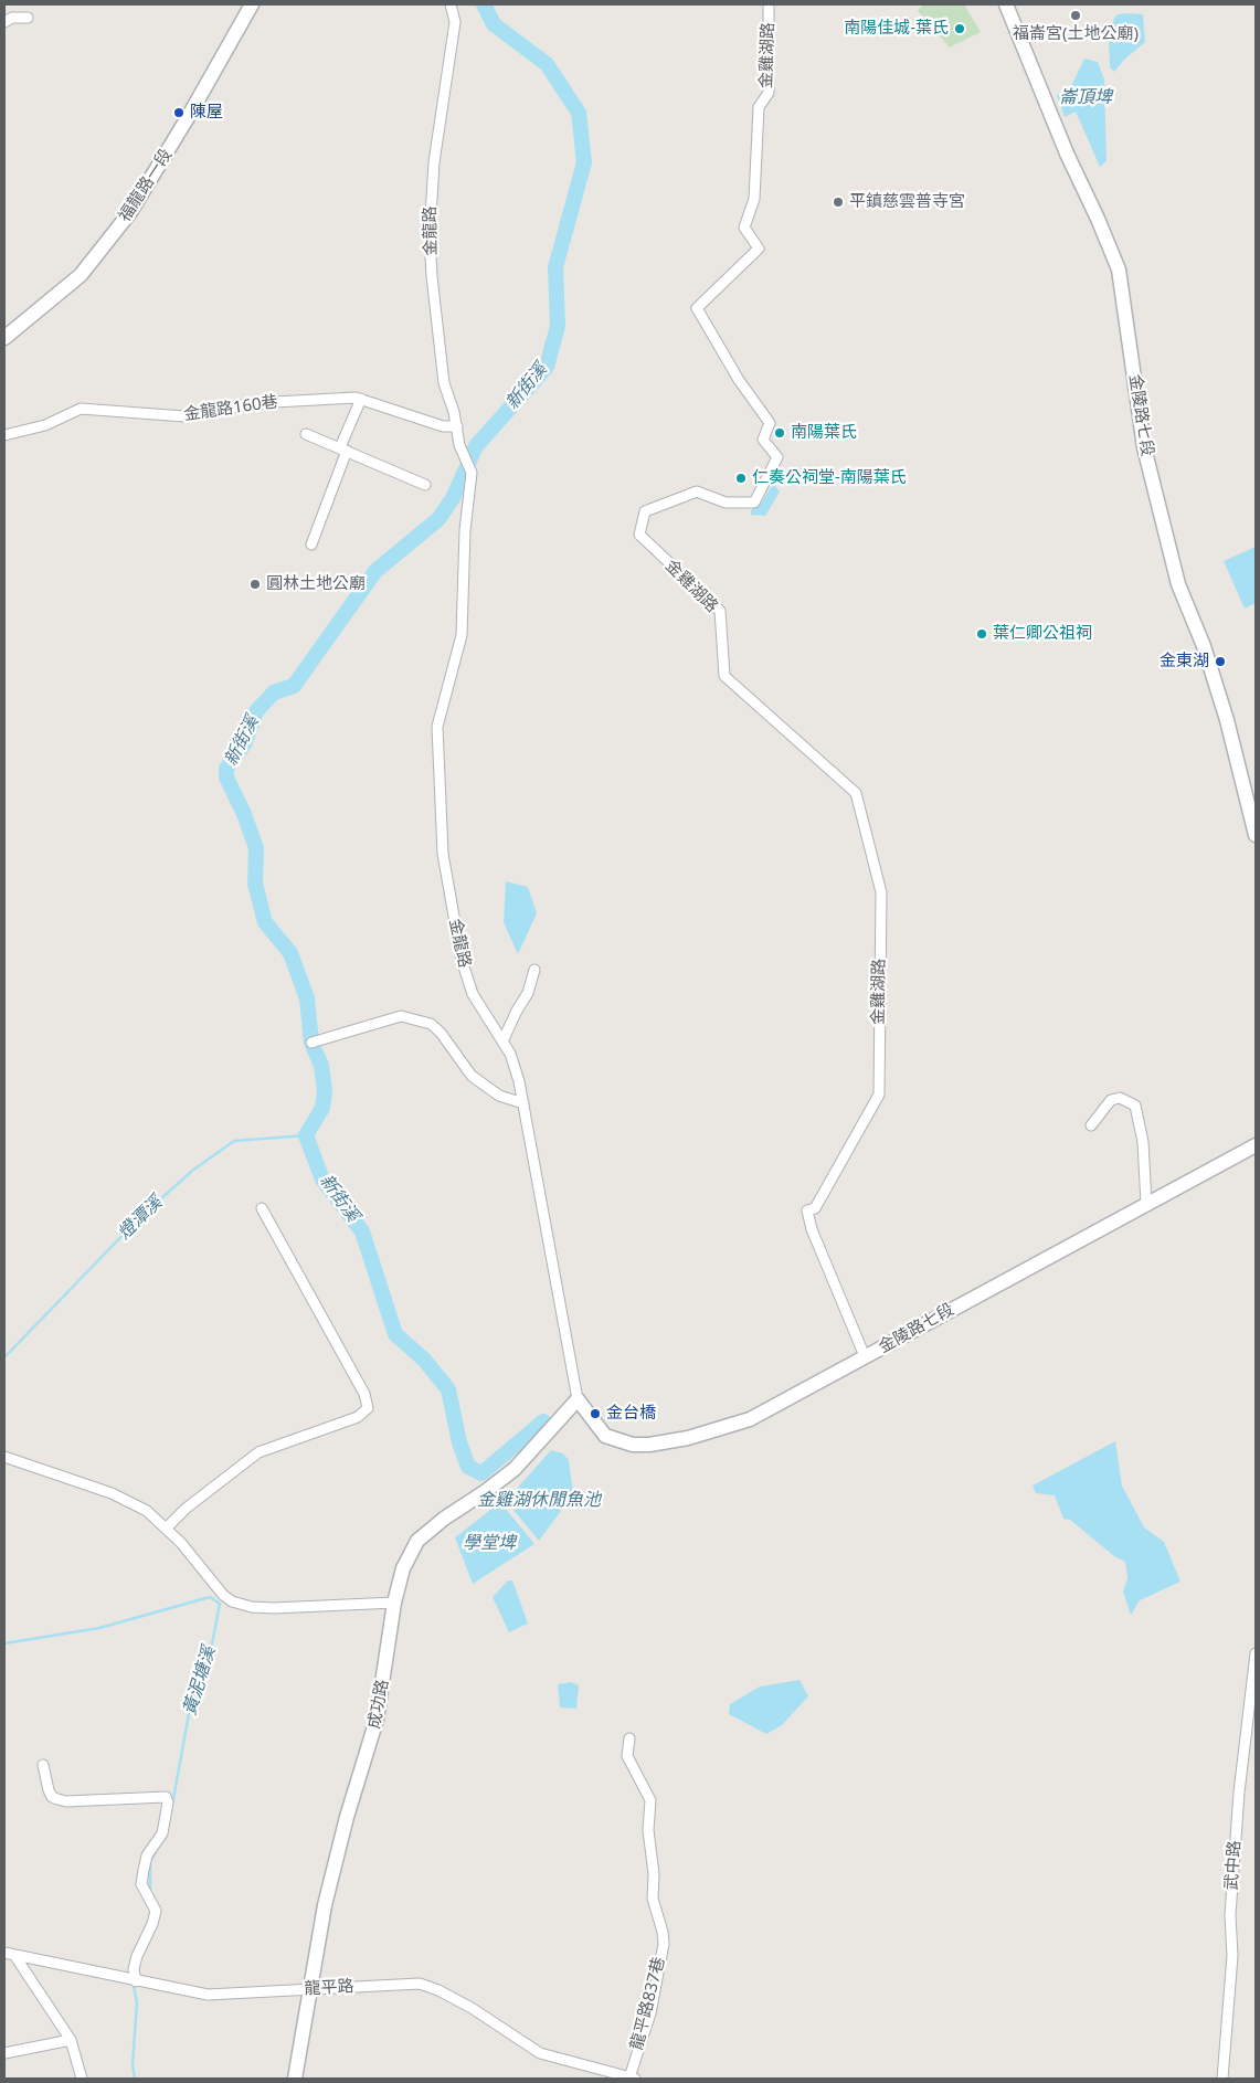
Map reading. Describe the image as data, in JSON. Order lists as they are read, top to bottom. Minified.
{"streets":{"street":["金雞湖路","福龍路一段","金龍路","金龍路160巷","金陵路七段","成功路","武中路","龍平路","龍平路837巷"]},"crossings":[["金雞湖路","金陵路七段"],["金龍路","金龍路160巷"],["金龍路","金陵路七段"],["金龍路","成功路"],["金陵路七段","成功路"],["成功路","龍平路"],["龍平路","龍平路837巷"]],"water":["崙頂埤","新街溪","燈潭溪","金雞湖休閒魚池","學堂埤","黃泥塘溪"],"places":["福崙宮(土地公廟)","南陽佳城-葉氏","陳屋","平鎮慈雲普寺宮","南陽葉氏","仁奏公祠堂-南陽葉氏","圓林土地公廟","葉仁卿公祖祠","金東湖","金台橋"]}
